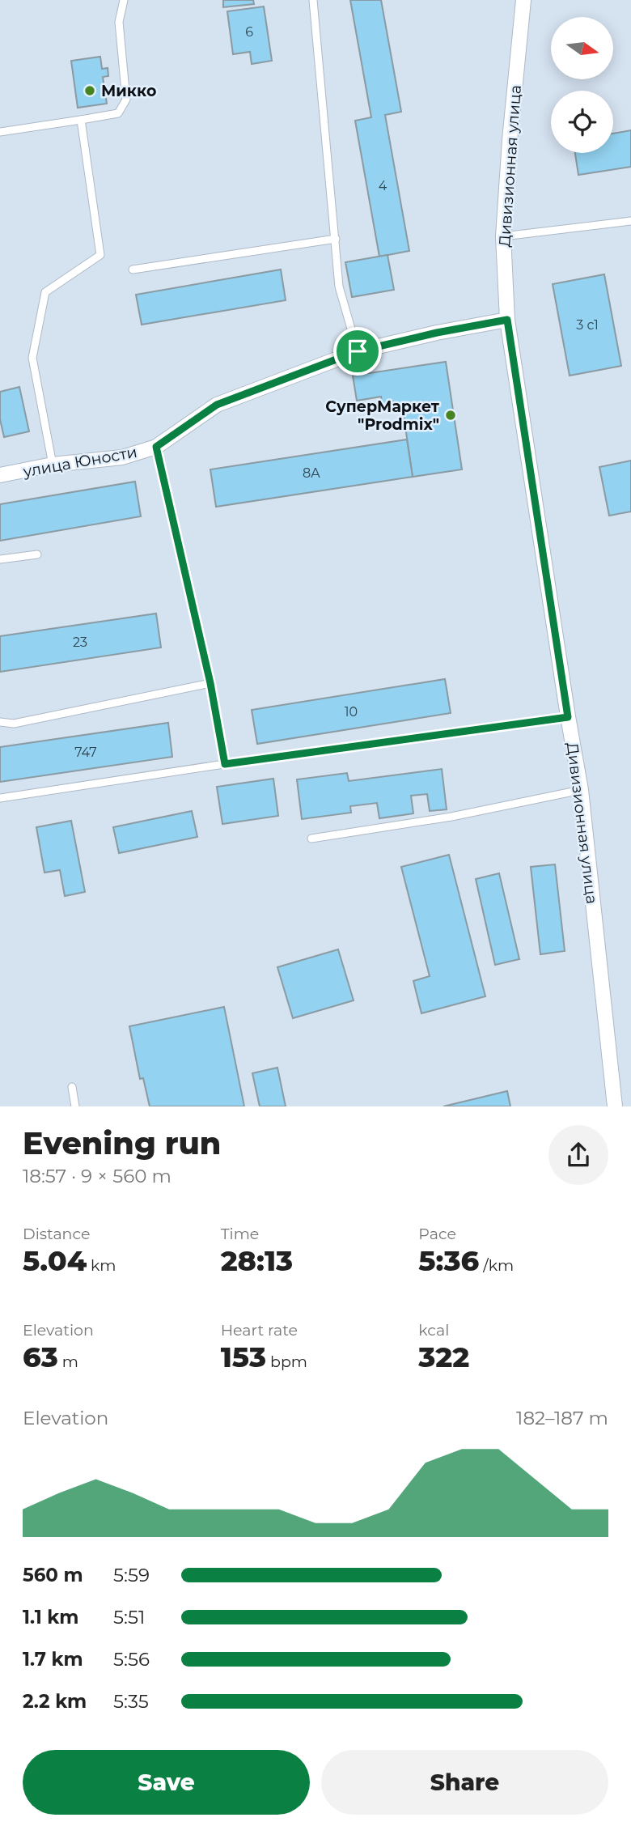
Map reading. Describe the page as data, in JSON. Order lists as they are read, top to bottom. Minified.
{"streets":{"street":["Дивизионная улица","улица Юности"]},"crossings":[["Дивизионная улица","улица Юности"]],"places":["Микко","СуперМаркет \"Prodmix\""],"house_numbers":["6","4","3 с1","8А","23","10","747"],"north":"right","page":{"heading":["Evening run","18:57 · 9 × 560 m"],"stats":[["Distance","5.04 km"],["Time","28:13"],["Pace","5:36 /km"],["Elevation","63 m"],["Heart rate","153 bpm"],["kcal","322"]],"chart":["Elevation","182–187 m"],"list":[{"name":"560 m","note":"5:59"},{"name":"1.1 km","note":"5:51"},{"name":"1.7 km","note":"5:56"},{"name":"2.2 km","note":"5:35"}],"buttons":["Save","Share"]}}
